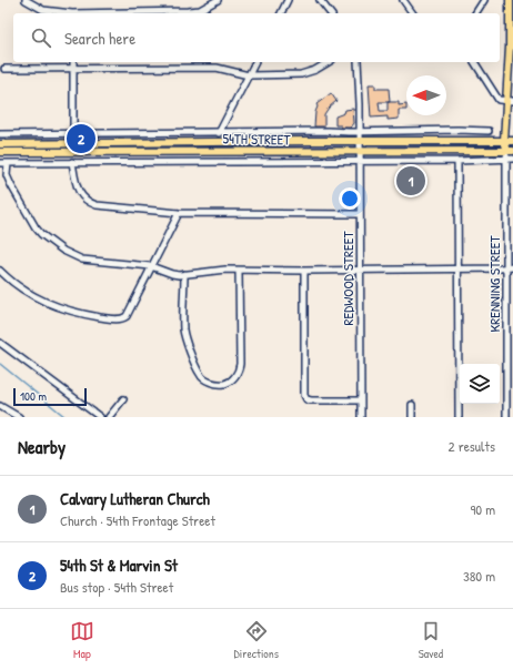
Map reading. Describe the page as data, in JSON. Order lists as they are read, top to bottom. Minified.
{"streets":{"main road":["54TH STREET"],"street":["REDWOOD STREET","KRENNING STREET"]},"crossings":[["54TH STREET","REDWOOD STREET"],["54TH STREET","KRENNING STREET"]],"scale_bar":"100 m","north":"left","page":{"search":"Search here","pins":["2","1"],"scale":"100 m","heading":["Nearby","2 results"],"list":[{"mark":"1","name":"Calvary Lutheran Church","note":"Church · 54th Frontage Street","value":"90 m"},{"mark":"2","name":"54th St & Marvin St","note":"Bus stop · 54th Street","value":"380 m"}],"nav":["Map","Directions","Saved"]}}
